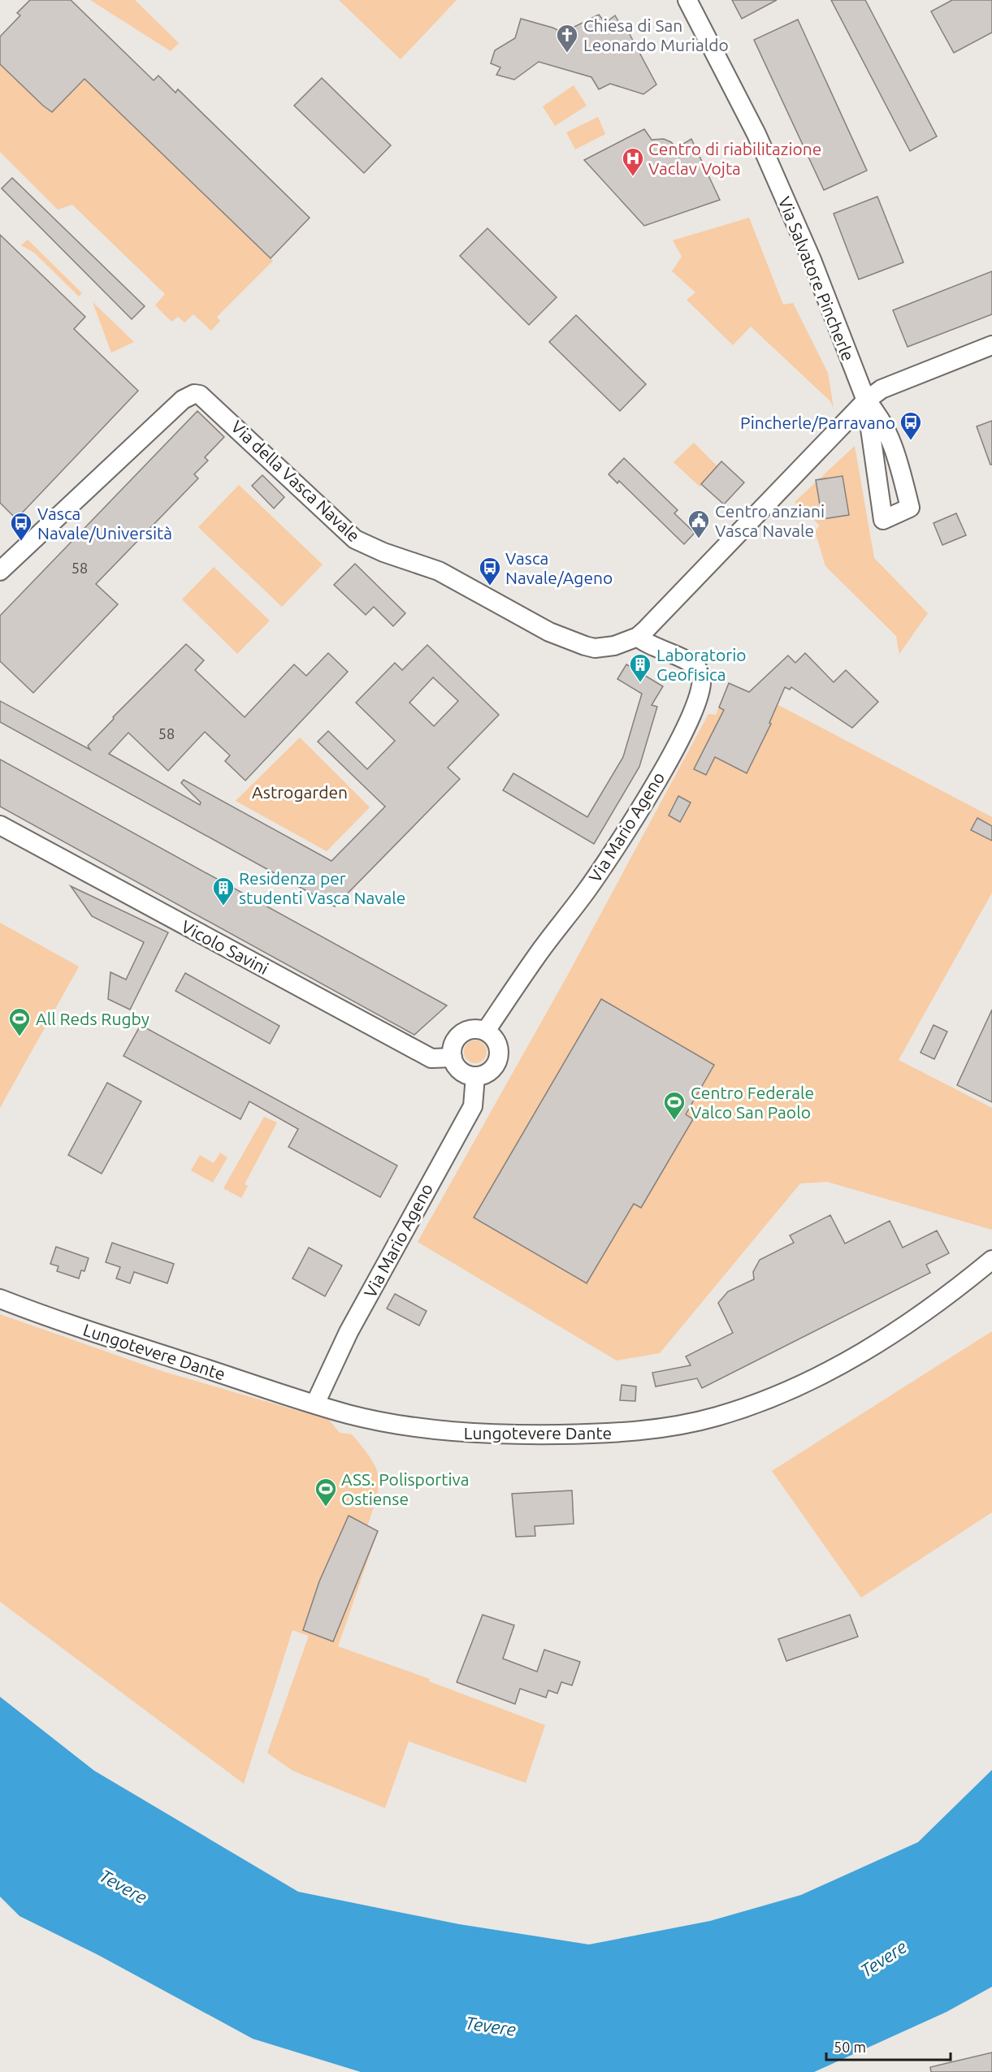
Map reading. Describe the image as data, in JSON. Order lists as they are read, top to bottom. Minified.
{"streets":{"street":["Via Salvatore Pincherle","Via della Vasca Navale","Via Mario Ageno","Vicolo Savini","Lungotevere Dante"]},"crossings":[["Via Salvatore Pincherle","Via della Vasca Navale"],["Via della Vasca Navale","Via Mario Ageno"],["Via Mario Ageno","Vicolo Savini"],["Via Mario Ageno","Lungotevere Dante"]],"water":["Tevere"],"parks":["Astrogarden"],"places":{"church":["Chiesa di San Leonardo Murialdo"],"hospital":["Centro di riabilitazione Vaclav Vojta"],"bus stop":["Pincherle/Parravano","Vasca Navale/Università","Vasca Navale/Ageno"],"public building":["Centro anziani Vasca Navale"],"building":["Laboratorio Geofisica","Residenza per studenti Vasca Navale"],"sports":["All Reds Rugby","Centro Federale Valco San Paolo","ASS. Polisportiva Ostiense"]},"house_numbers":["58","58"],"scale_bar":"50 m"}
